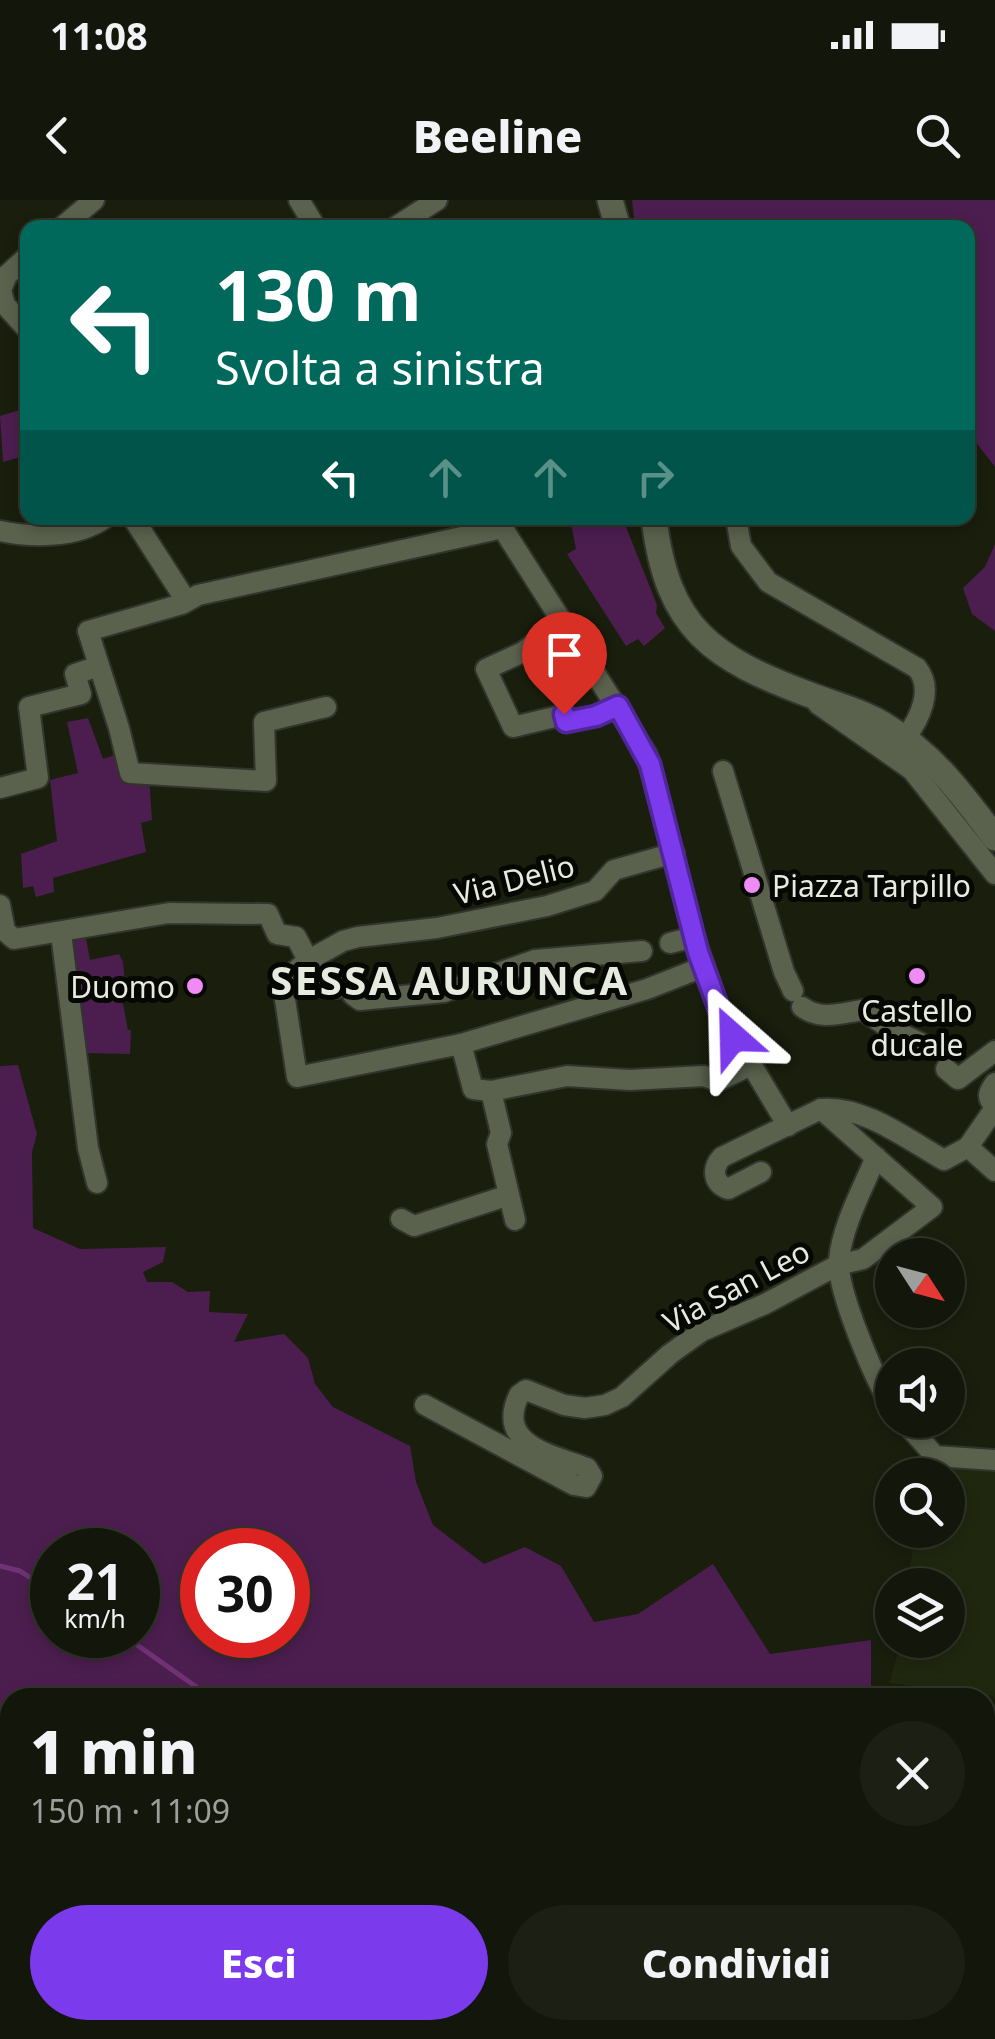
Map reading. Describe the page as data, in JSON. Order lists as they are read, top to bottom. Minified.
{"streets":{"street":["Via Delio","Via San Leo"]},"districts":["SESSA AURUNCA"],"places":["Piazza Tarpillo","Castello ducale","Duomo"],"north":"bottom right","page":{"status":"11:08","header":"Beeline","turn":["130 m","Svolta a sinistra"],"speed":"21 km/h","limit":"30","heading":["1 min","150 m · 11:09"],"buttons":["Esci","Condividi"]}}
